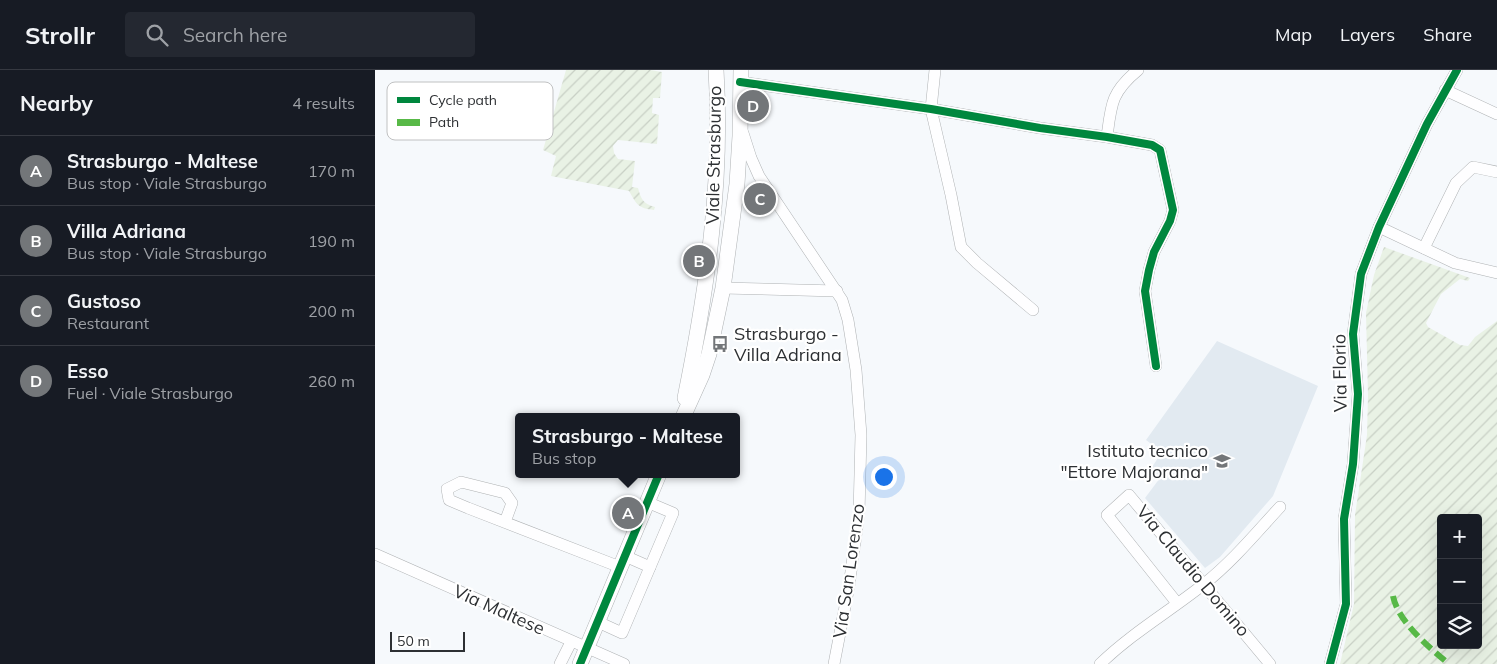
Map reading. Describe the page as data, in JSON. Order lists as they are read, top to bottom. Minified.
{"streets":{"street":["Viale Strasburgo","Via Florio","Via San Lorenzo","Via Claudio Domino","Via Maltese"]},"crossings":[["Viale Strasburgo","Via San Lorenzo"]],"places":{"bus stop":["Strasburgo - Villa Adriana"],"school or university":["Istituto tecnico \"Ettore Majorana\""]},"legend":["Cycle path","Path"],"scale_bar":"50 m","page":{"header":"Strollr","search":"Search here","nav":["Map","Layers","Share"],"heading":["Nearby","4 results"],"pins":["D","C","B","A"],"list":[{"mark":"A","name":"Strasburgo - Maltese","note":"Bus stop · Viale Strasburgo","value":"170 m"},{"mark":"B","name":"Villa Adriana","note":"Bus stop · Viale Strasburgo","value":"190 m"},{"mark":"C","name":"Gustoso","note":"Restaurant","value":"200 m"},{"mark":"D","name":"Esso","note":"Fuel · Viale Strasburgo","value":"260 m"}],"popup":["Strasburgo - Maltese","Bus stop"],"map_buttons":["+","−"],"scale":"50 m"}}
